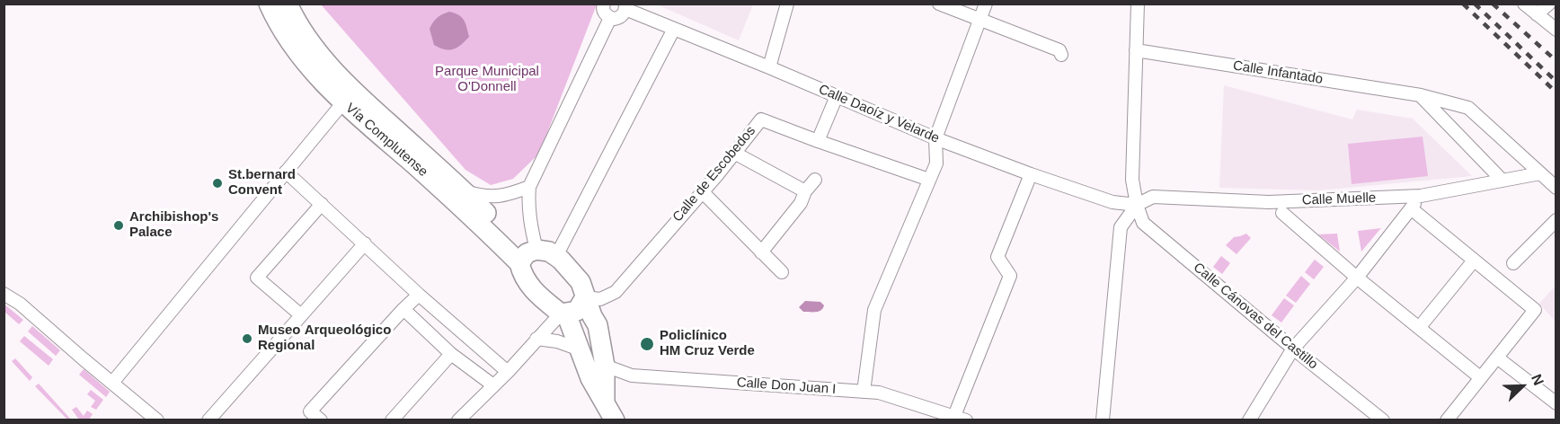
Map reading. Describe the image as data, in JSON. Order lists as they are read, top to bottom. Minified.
{"streets":{"main road":["Vía Complutense"],"street":["Calle Infantado","Calle Daoíz y Velarde","Calle de Escobedos","Calle Muelle","Calle Cánovas del Castillo","Calle Don Juan I"]},"crossings":[["Calle Infantado","Calle Muelle"],["Calle Infantado","Calle Cánovas del Castillo"],["Calle Daoíz y Velarde","Calle Muelle"],["Calle Daoíz y Velarde","Calle Cánovas del Castillo"],["Calle Muelle","Calle Cánovas del Castillo"]],"parks":["Parque Municipal O'Donnell"],"places":["St.bernard Convent","Archibishop's Palace","Museo Arqueológico Regional","Policlínico HM Cruz Verde"],"north":"top right"}
